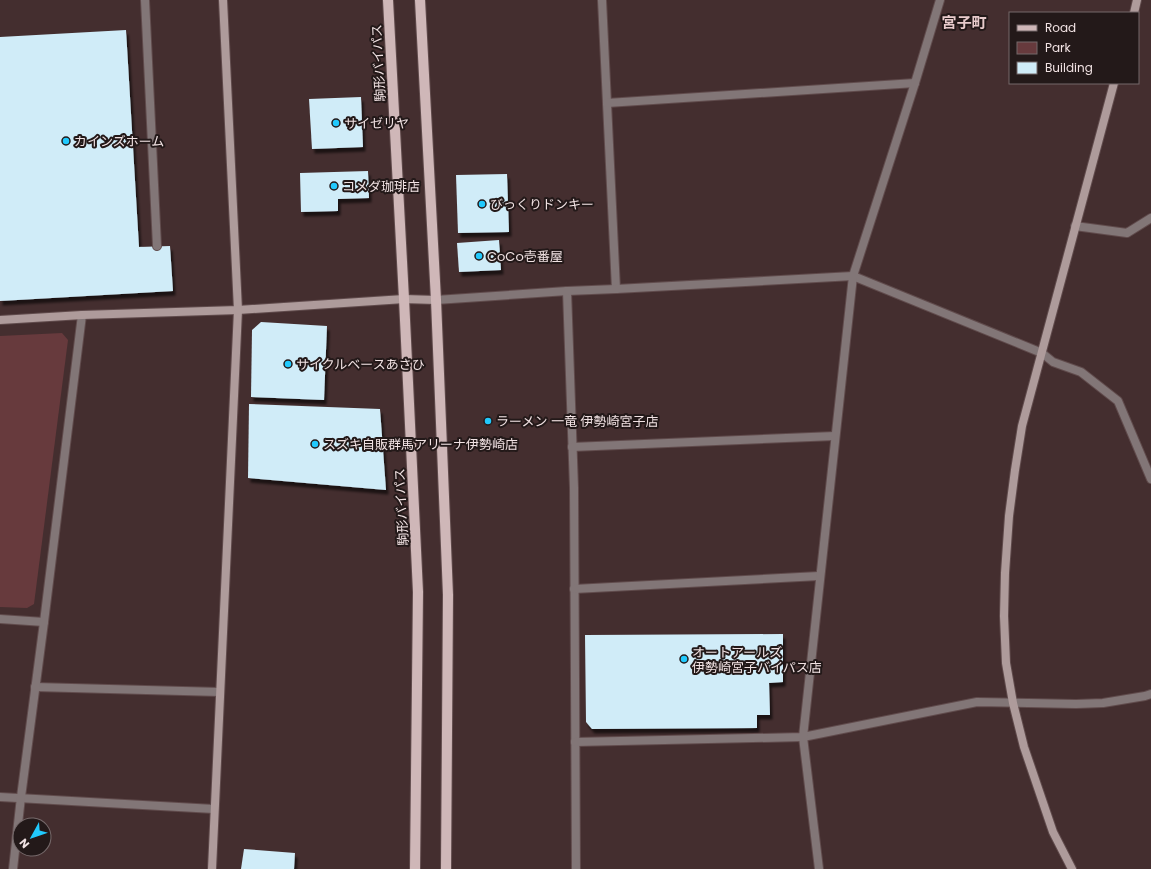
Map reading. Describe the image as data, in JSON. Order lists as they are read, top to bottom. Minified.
{"streets":{"main road":["駒形バイパス"]},"districts":["宮子町"],"places":["サイゼリヤ","カインズホーム","コメダ珈琲店","びっくりドンキー","CoCo壱番屋","サイクルベースあさひ","ラーメン 一竜 伊勢崎宮子店","スズキ自販群馬アリーナ伊勢崎店","オートアールズ 伊勢崎宮子バイパス店"],"legend":["Road","Park","Building"],"north":"bottom left"}
